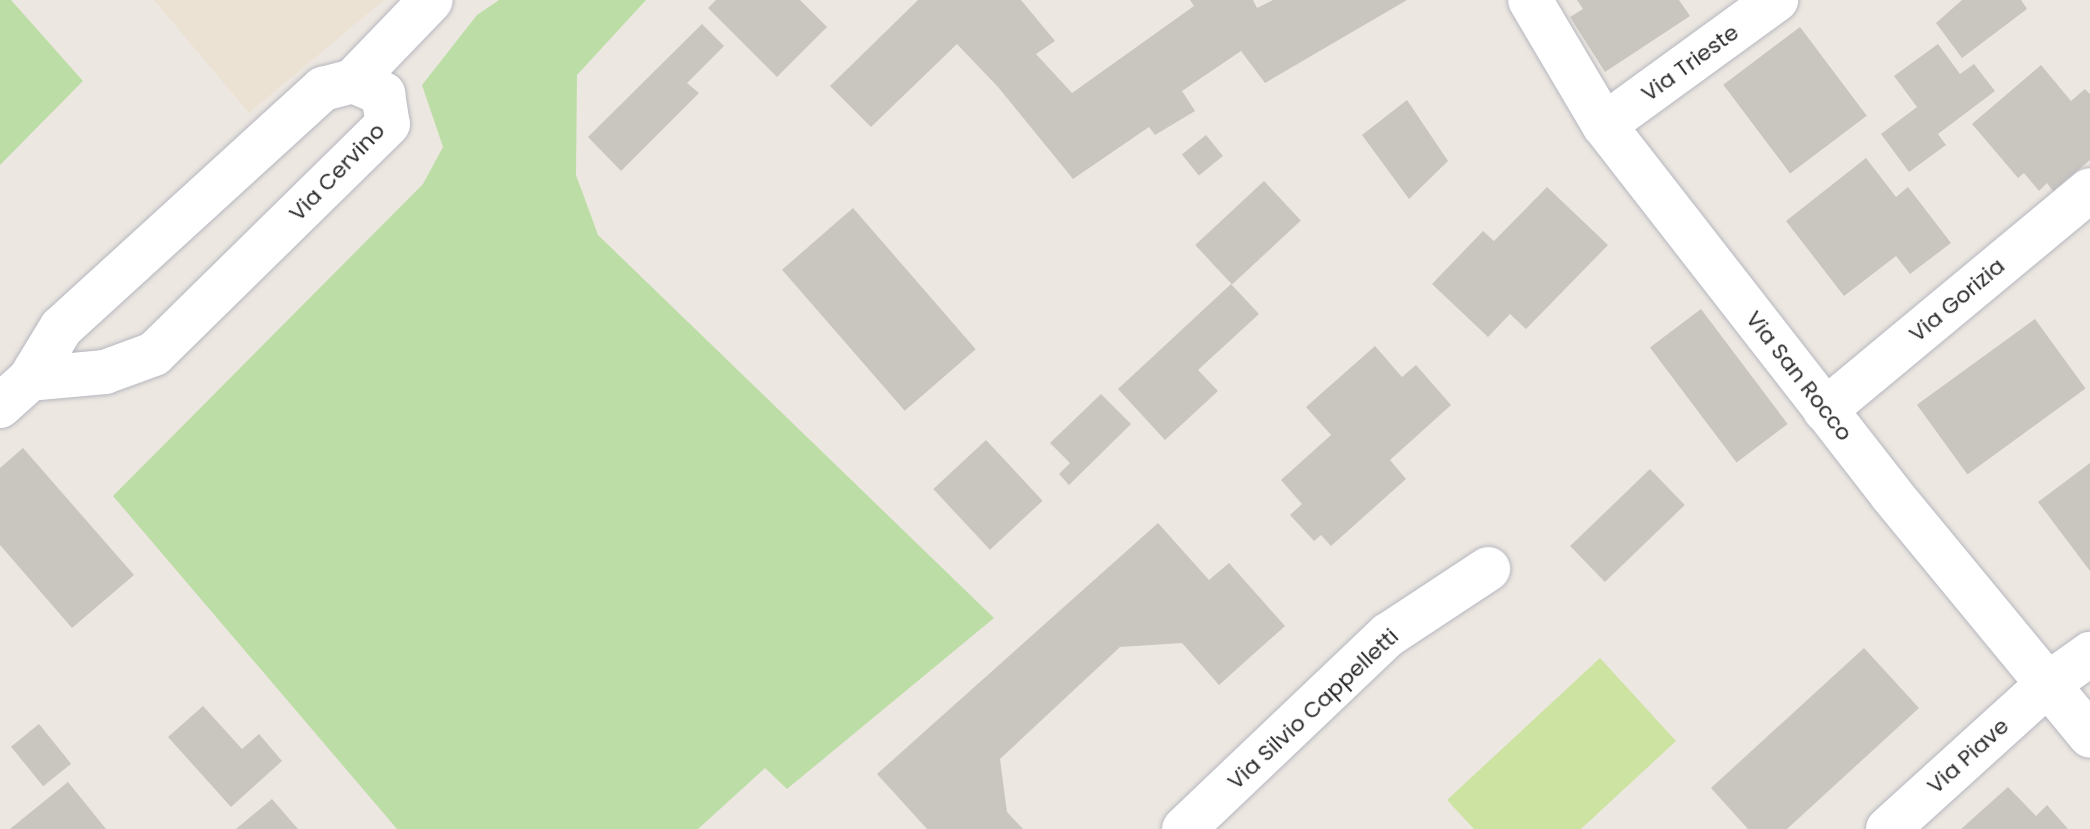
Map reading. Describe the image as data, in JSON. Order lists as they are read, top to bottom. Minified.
{"streets":{"street":["Via Trieste","Via Cervino","Via Gorizia","Via San Rocco","Via Silvio Cappelletti","Via Piave"]},"crossings":[["Via Trieste","Via San Rocco"],["Via Gorizia","Via San Rocco"],["Via San Rocco","Via Piave"]]}
